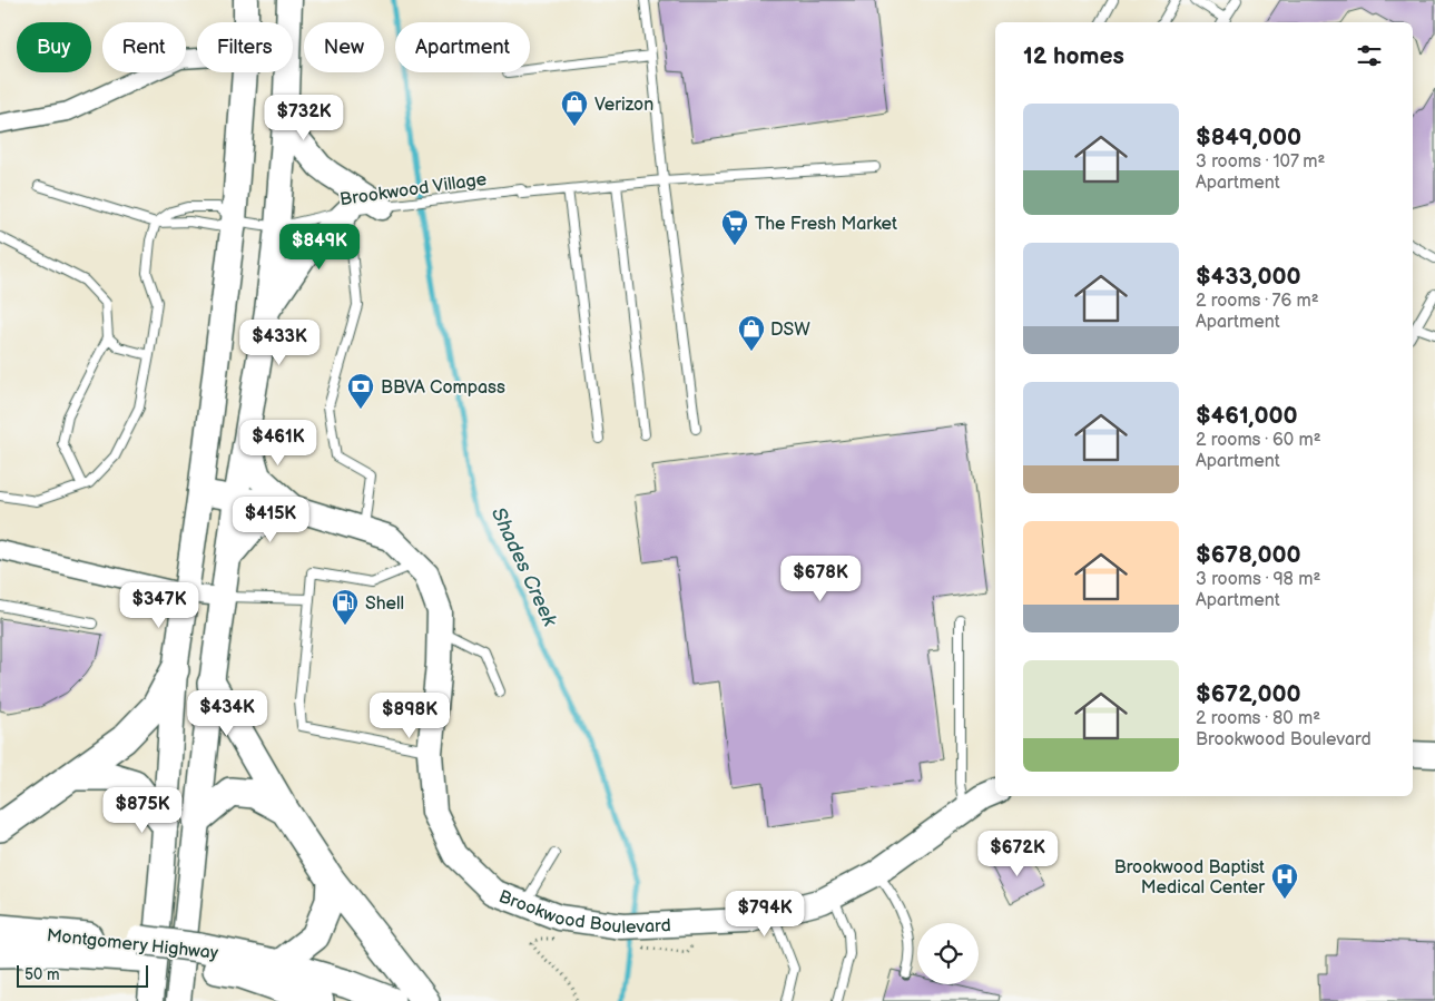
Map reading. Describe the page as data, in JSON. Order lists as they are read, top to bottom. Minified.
{"streets":{"main road":["Brookwood Boulevard","Montgomery Highway"],"lane":["Brookwood Village"]},"water":["Shades Creek"],"places":{"shop":["Verizon","DSW"],"supermarket":["The Fresh Market"],"bank":["BBVA Compass"],"fuel station":["Shell"],"hospital":["Brookwood Baptist Medical Center"]},"scale_bar":"50 m","page":{"chip":["Buy","Rent","Filters","New","Apartment"],"heading":"12 homes","list":[{"name":"$849,000","note":"3 rooms · 107 m² · Apartment"},{"name":"$433,000","note":"2 rooms · 76 m² · Apartment"},{"name":"$461,000","note":"2 rooms · 60 m² · Apartment"},{"name":"$678,000","note":"3 rooms · 98 m² · Apartment"},{"name":"$672,000","note":"2 rooms · 80 m² · Brookwood Boulevard"}],"price":["$732K","$849K","$433K","$461K","$415K","$678K","$347K","$434K","$898K","$875K","$672K","$794K"],"scale":"50 m"}}
